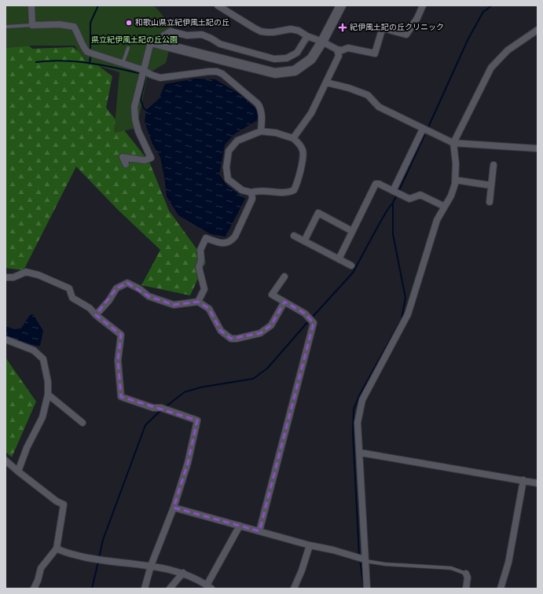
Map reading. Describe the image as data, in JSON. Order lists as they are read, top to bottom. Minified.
{"parks":["県立紀伊風土記の丘公園"],"places":{"other":["和歌山県立紀伊風土記の丘"],"health":["紀伊風土記の丘クリニック"]}}
